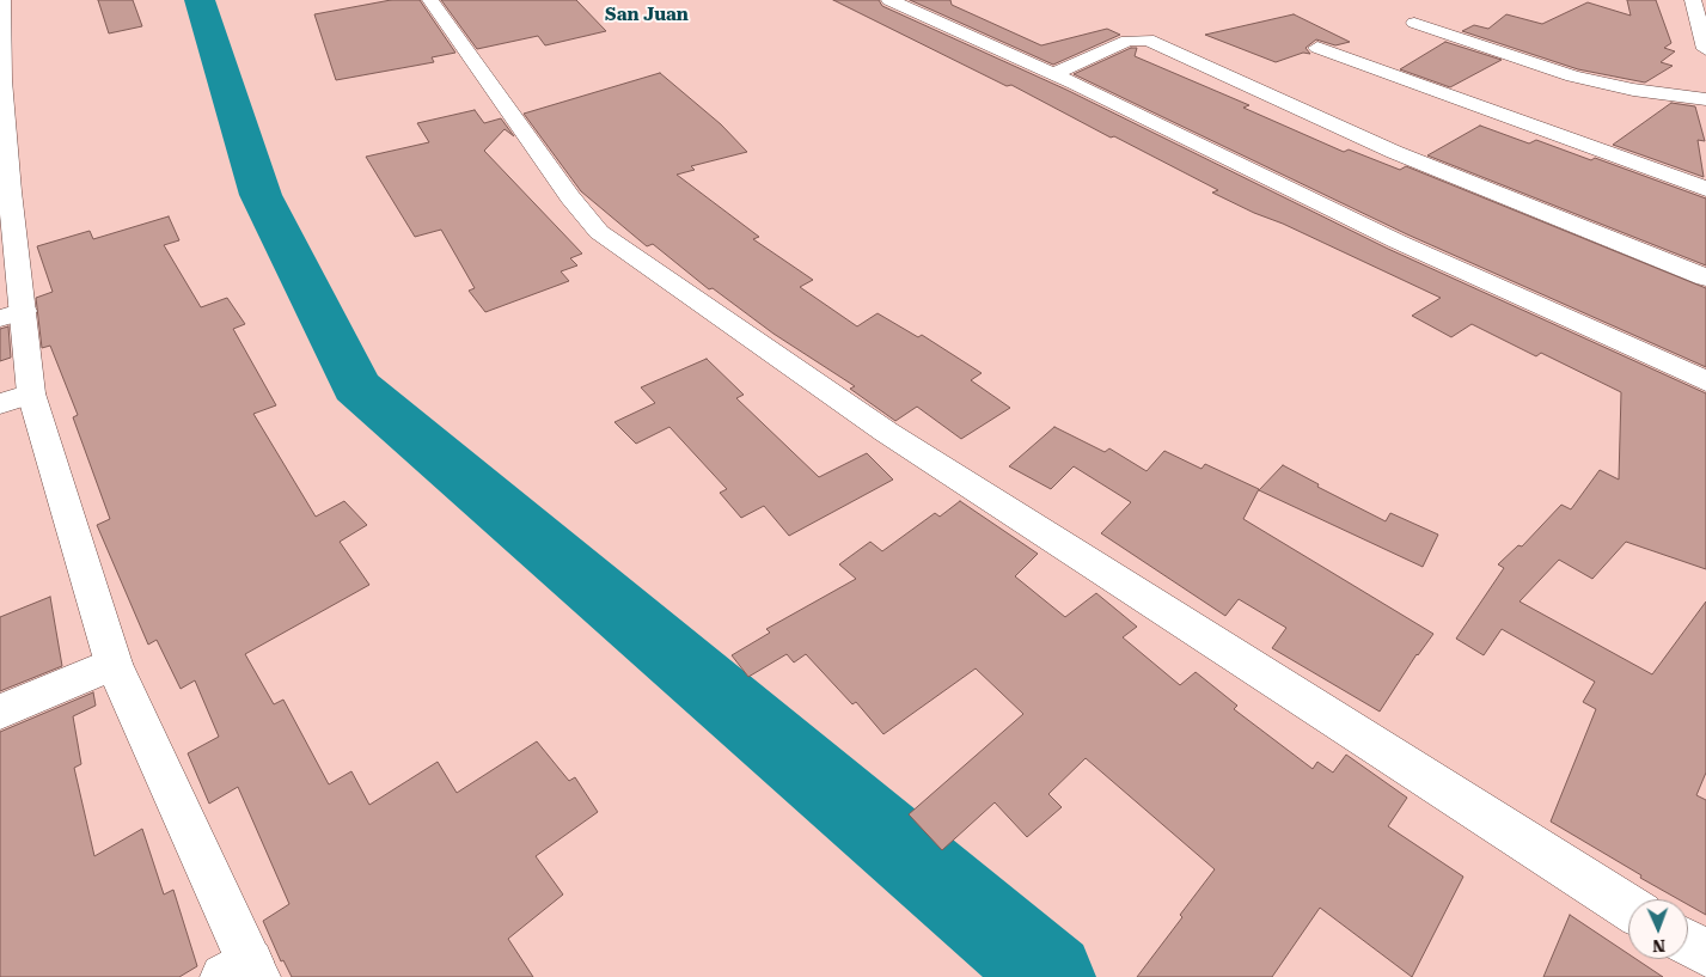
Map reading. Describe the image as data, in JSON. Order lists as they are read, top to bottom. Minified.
{"districts":["San Juan"],"north":"bottom"}
